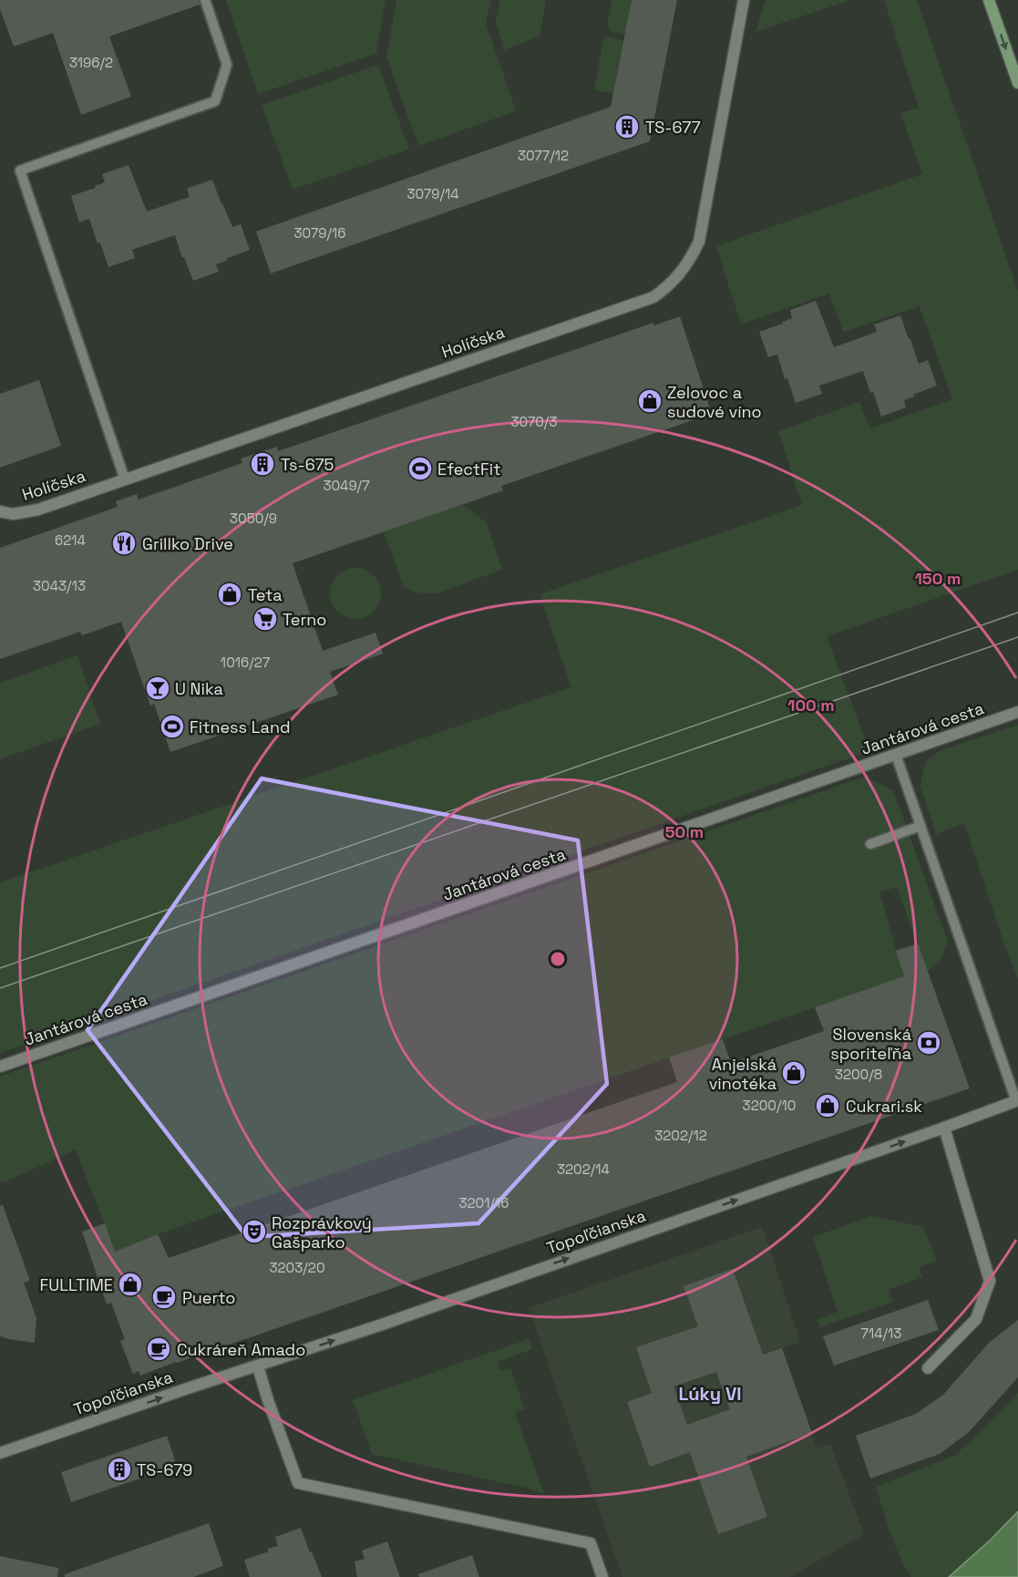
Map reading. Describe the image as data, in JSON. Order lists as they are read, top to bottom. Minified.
{"streets":{"street":["Holíčska","Jantárová cesta","Topoľčianska"]},"one_way":["Topoľčianska"],"districts":["Lúky VI"],"places":{"building":["TS-677","Ts-675","TS-679"],"shop":["Zelovoc a sudové víno","Teta","Anjelská vinotéka","Cukrari.sk","FULLTIME"],"sports":["EfectFit","Fitness Land"],"restaurant":["Grillko Drive"],"supermarket":["Terno"],"bar":["U Nika"],"bank":["Slovenská sporiteľňa"],"theatre":["Rozprávkový Gašparko"],"cafe":["Puerto","Cukráreň Amado"]},"house_numbers":["3196/2","3077/12","3079/14","3079/16","3070/3","3049/7","3050/9","6214","3043/13","1016/27","3200/8","3200/10","3202/12","3202/14","3201/16","3203/20","714/13"],"rings":["150 m","100 m","50 m"]}
